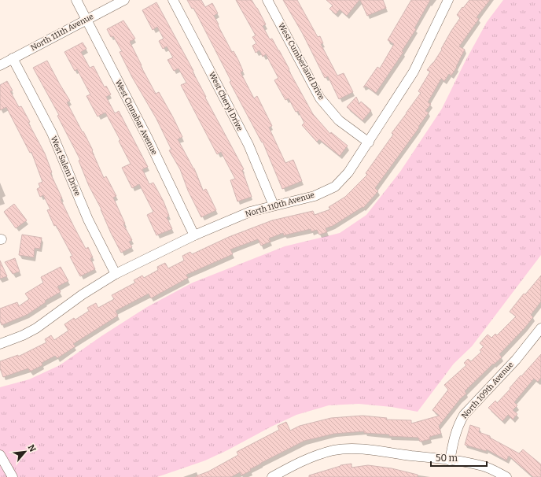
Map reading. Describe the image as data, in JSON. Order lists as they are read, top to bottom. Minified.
{"streets":{"street":["North 111th Avenue","West Cumberland Drive","West Cheryl Drive","West Cinnabar Avenue","West Salem Drive","North 110th Avenue","North 109th Avenue"]},"crossings":[["North 111th Avenue","West Cinnabar Avenue"],["North 111th Avenue","West Salem Drive"],["West Cumberland Drive","North 110th Avenue"],["West Cheryl Drive","North 110th Avenue"],["West Cinnabar Avenue","North 110th Avenue"],["West Salem Drive","North 110th Avenue"]],"scale_bar":"50 m","north":"top right"}
